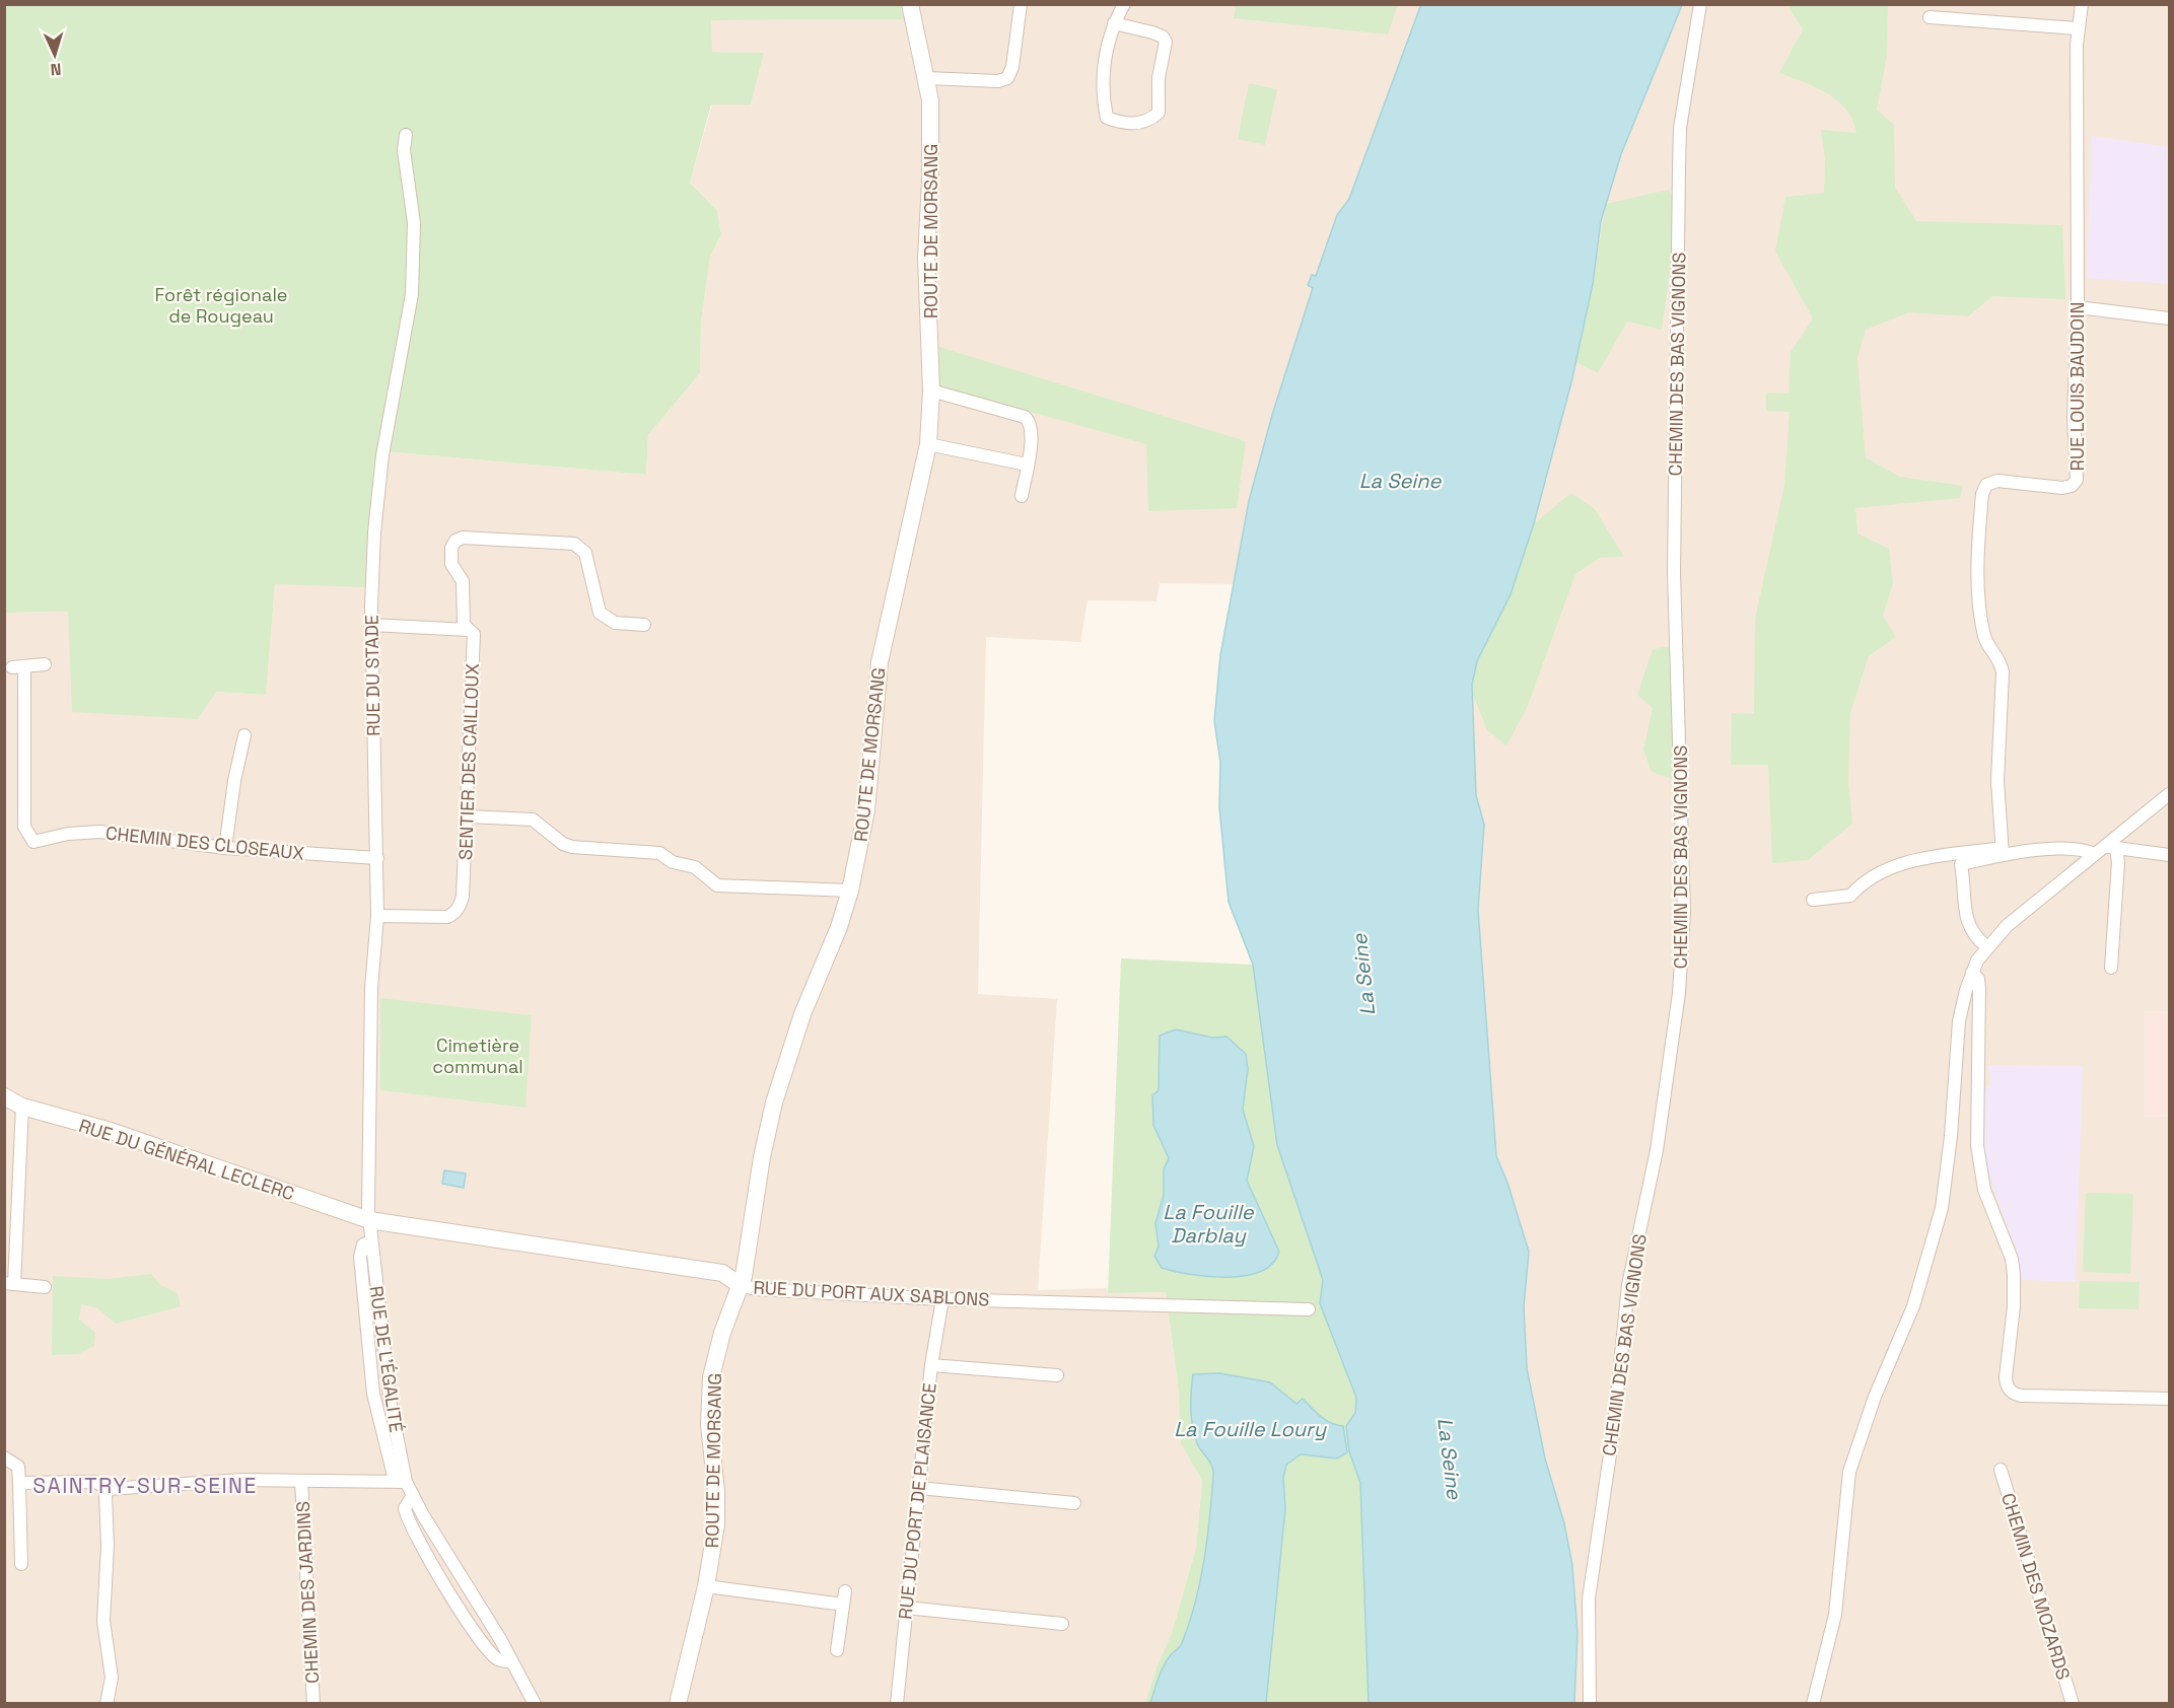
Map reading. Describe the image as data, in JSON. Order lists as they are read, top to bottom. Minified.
{"streets":{"street":["ROUTE DE MORSANG","CHEMIN DES BAS VIGNONS","RUE LOUIS BAUDOIN","RUE DU STADE","SENTIER DES CAILLOUX","CHEMIN DES CLOSEAUX","RUE DU GÉNÉRAL LECLERC","RUE DU PORT AUX SABLONS","RUE DE L'ÉGALITÉ","RUE DU PORT DE PLAISANCE","CHEMIN DES MOZARDS","CHEMIN DES JARDINS"]},"crossings":[["ROUTE DE MORSANG","RUE DU PORT AUX SABLONS"],["RUE DU STADE","SENTIER DES CAILLOUX"],["RUE DU STADE","CHEMIN DES CLOSEAUX"],["RUE DU STADE","RUE DU GÉNÉRAL LECLERC"],["RUE DU STADE","RUE DU PORT AUX SABLONS"],["RUE DU STADE","RUE DE L'ÉGALITÉ"],["RUE DU GÉNÉRAL LECLERC","RUE DU PORT AUX SABLONS"],["RUE DU GÉNÉRAL LECLERC","RUE DE L'ÉGALITÉ"],["RUE DU PORT AUX SABLONS","RUE DE L'ÉGALITÉ"],["RUE DU PORT AUX SABLONS","RUE DU PORT DE PLAISANCE"]],"districts":["SAINTRY-SUR-SEINE"],"water":["La Seine","La Fouille Darblay","La Fouille Loury"],"parks":["Forêt régionale de Rougeau","Cimetière communal"],"north":"bottom"}
